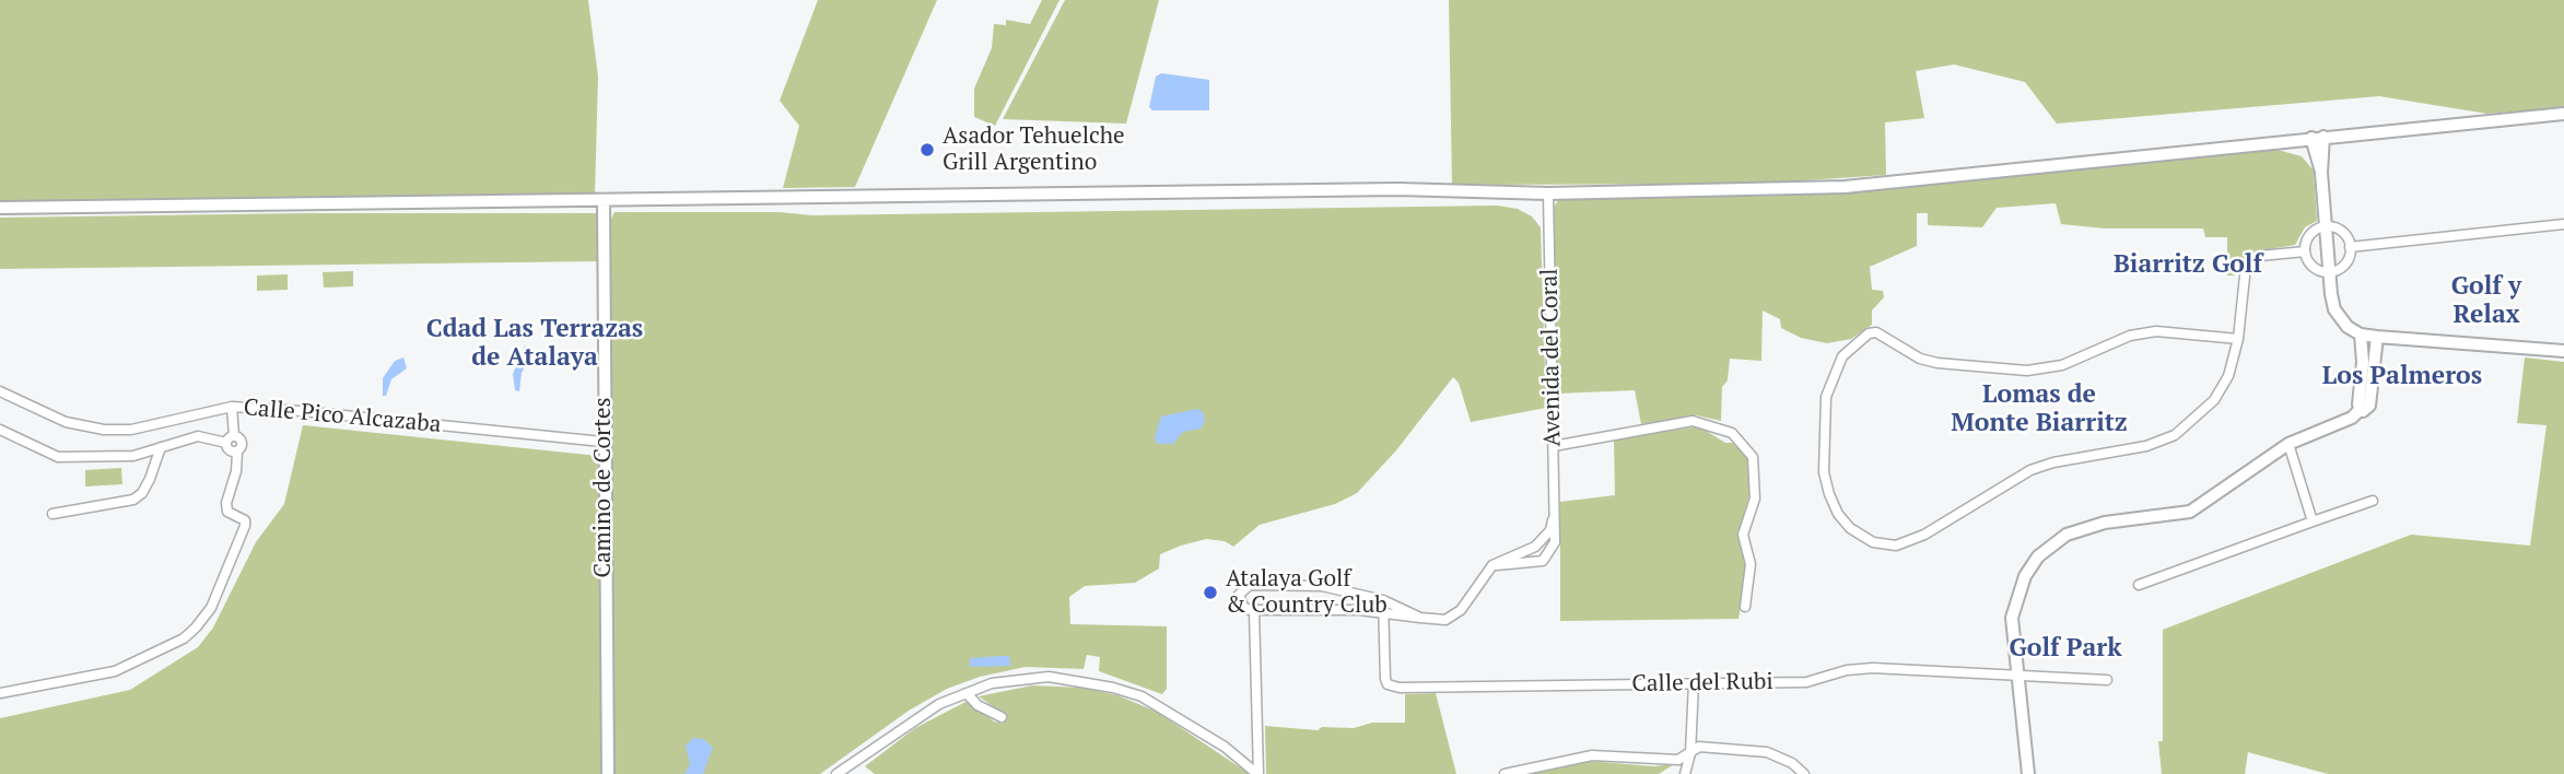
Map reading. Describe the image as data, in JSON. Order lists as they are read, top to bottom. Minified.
{"streets":{"main road":["Camino de Cortes"],"street":["Avenida del Coral","Calle Pico Alcazaba","Calle del Rubi"]},"crossings":[["Calle Pico Alcazaba","Camino de Cortes"]],"districts":["Biarritz Golf","Golf y Relax","Cdad Las Terrazas de Atalaya","Los Palmeros","Lomas de Monte Biarritz","Golf Park"],"places":["Asador Tehuelche Grill Argentino","Atalaya Golf & Country Club"]}
